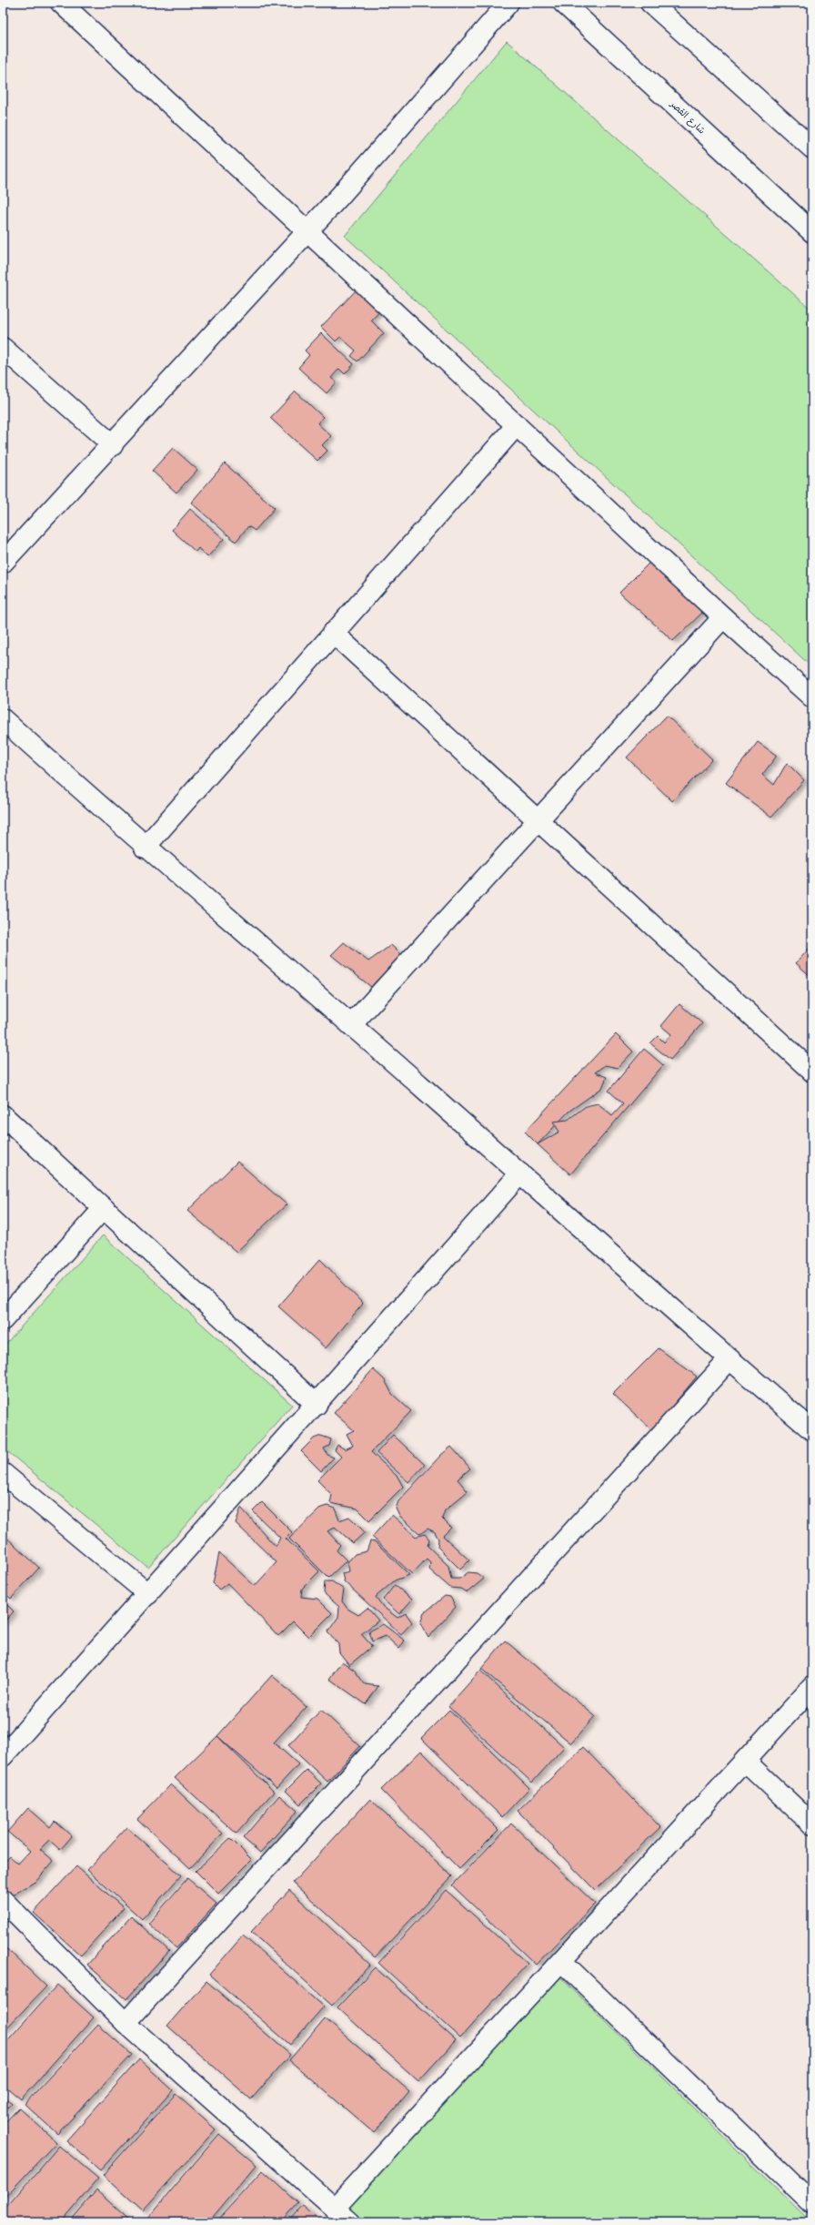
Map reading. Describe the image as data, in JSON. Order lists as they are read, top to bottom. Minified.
{"streets":{"street":["شارع القصر"]}}
